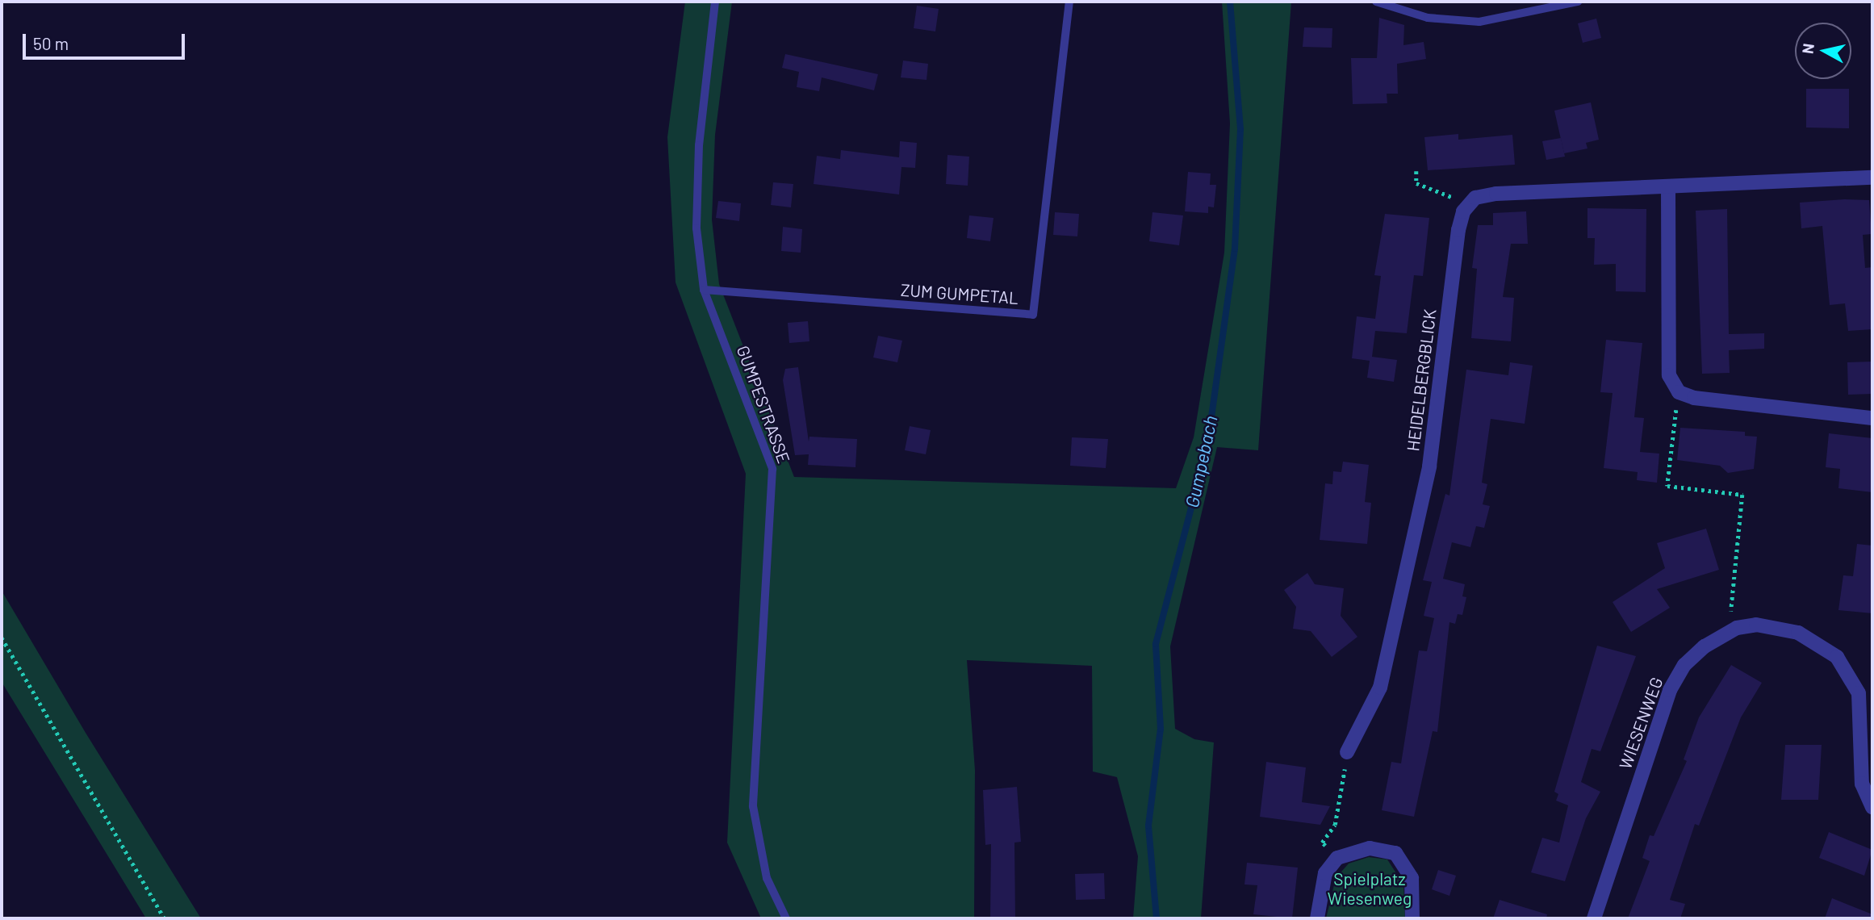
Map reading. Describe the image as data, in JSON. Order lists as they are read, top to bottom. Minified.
{"streets":{"street":["HEIDELBERGBLICK","WIESENWEG"],"lane":["ZUM GUMPETAL","GUMPESTRASSE"]},"crossings":[["ZUM GUMPETAL","GUMPESTRASSE"]],"water":["Gumpebach"],"parks":["Spielplatz Wiesenweg"],"scale_bar":"50 m","north":"left"}
